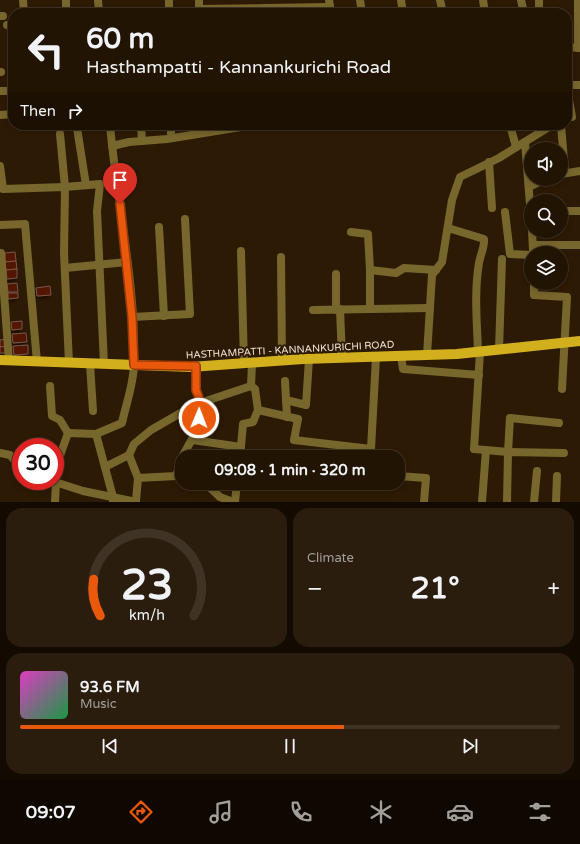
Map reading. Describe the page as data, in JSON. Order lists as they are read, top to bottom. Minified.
{"streets":{"main road":["HASTHAMPATTI - KANNANKURICHI ROAD"]},"page":{"turn":["60 m","Hasthampatti - Kannankurichi Road"],"then":"Then","limit":"30","trip":"09:08 · 1 min · 320 m","tile":"Climate","heat":["−","21°","+"],"song":["93.6 FM","Music"],"tabs":"09:07","gauge":["23","km/h"]}}
